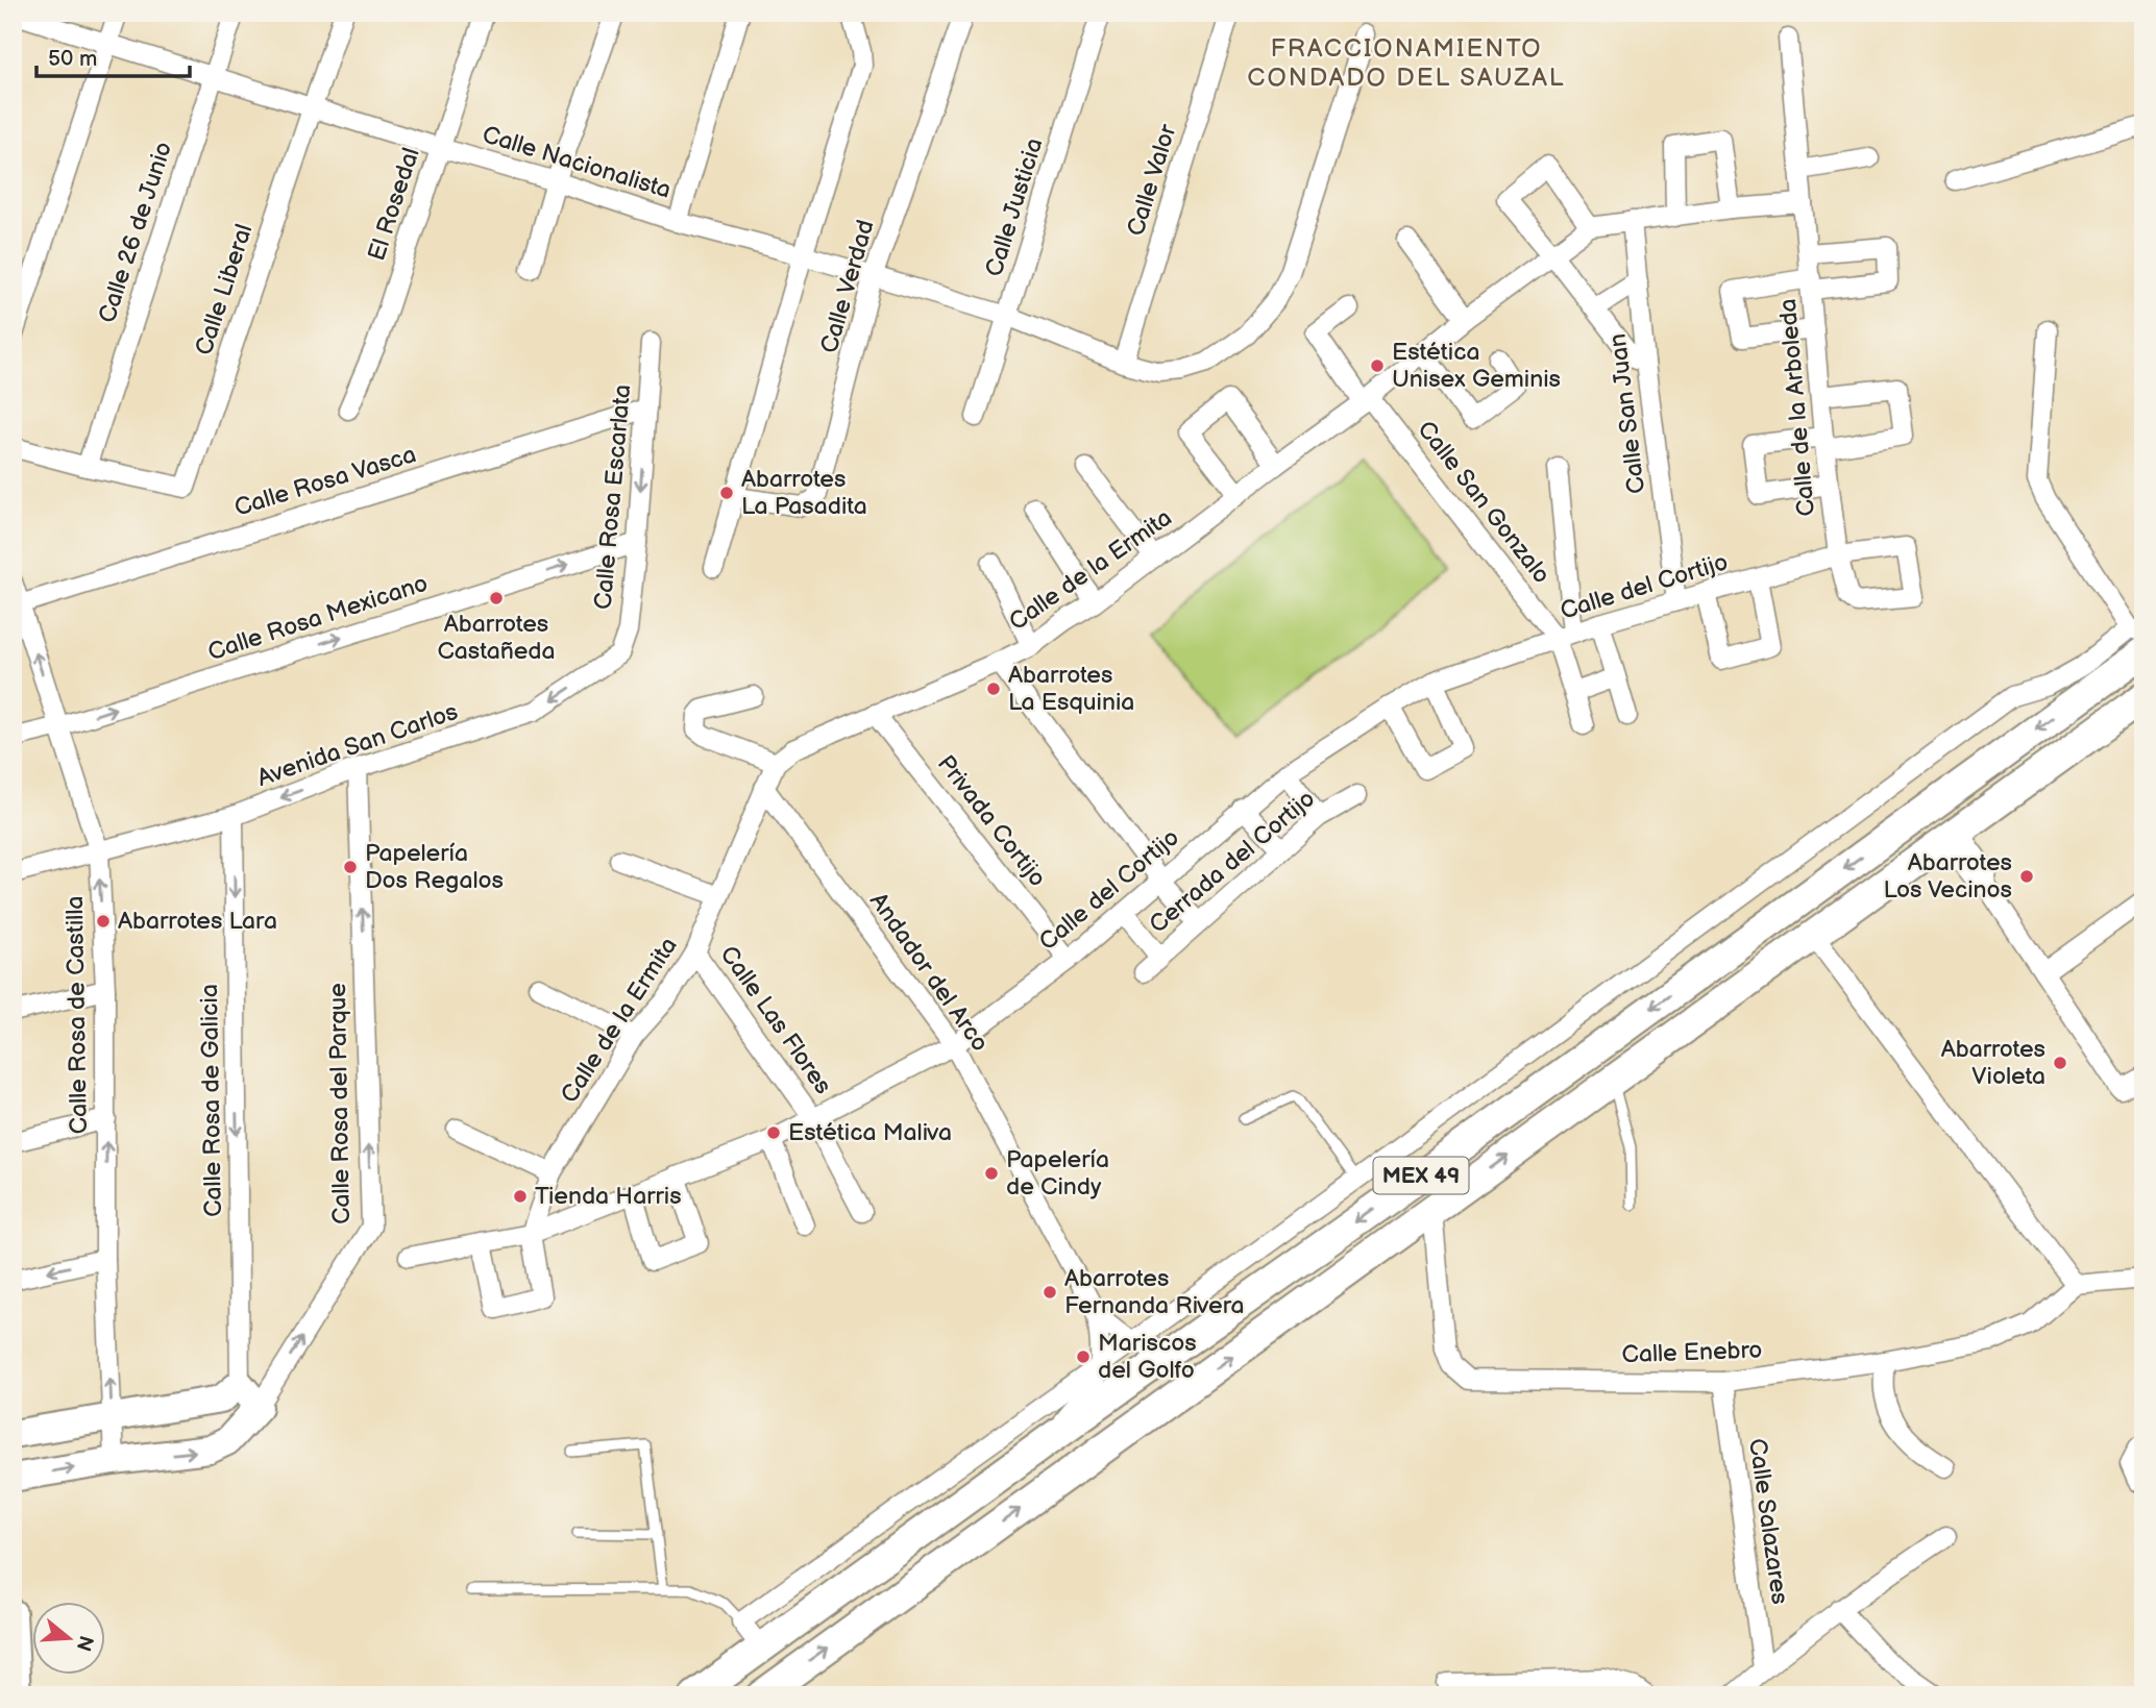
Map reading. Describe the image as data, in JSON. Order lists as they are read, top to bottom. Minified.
{"streets":{"main road":["MEX 49"],"street":["Calle Nacionalista","Calle Valor","El Rosedal","Calle Justicia","Calle 26 de Junio","Calle Verdad","Calle Liberal","Calle de la Arboleda","Calle San Juan","Calle Rosa Vasca","Calle Rosa Escarlata","Calle San Gonzalo","Calle de la Ermita","Calle del Cortijo","Calle Rosa Mexicano","Avenida San Carlos","Privada Cortijo","Cerrada del Cortijo","Andador del Arco","Calle Rosa de Castilla","Calle Las Flores","Calle Rosa de Galicia","Calle Rosa del Parque","Calle Enebro","Calle Salazares"]},"crossings":[["Calle Nacionalista","Calle Valor"],["Calle Nacionalista","El Rosedal"],["Calle Nacionalista","Calle Justicia"],["Calle Nacionalista","Calle 26 de Junio"],["Calle Nacionalista","Calle Verdad"],["Calle Nacionalista","Calle Liberal"],["Calle 26 de Junio","Calle Liberal"],["Calle de la Arboleda","Calle de la Ermita"],["Calle de la Arboleda","Calle del Cortijo"],["Calle San Juan","Calle de la Ermita"],["Calle San Juan","Calle del Cortijo"],["Calle Rosa Vasca","Calle Rosa Escarlata"],["Calle Rosa Vasca","Calle Rosa de Castilla"],["Calle Rosa Escarlata","Calle Rosa Mexicano"],["Calle Rosa Escarlata","Avenida San Carlos"],["Calle San Gonzalo","Calle de la Ermita"],["Calle San Gonzalo","Calle del Cortijo"],["Calle de la Ermita","Calle del Cortijo"],["Calle de la Ermita","Privada Cortijo"],["Calle de la Ermita","Andador del Arco"],["Calle de la Ermita","Calle Las Flores"],["Calle del Cortijo","Privada Cortijo"],["Calle del Cortijo","Andador del Arco"],["Calle del Cortijo","Calle Las Flores"],["Calle Rosa Mexicano","Calle Rosa de Castilla"],["Avenida San Carlos","Calle Rosa de Castilla"],["Avenida San Carlos","Calle Rosa de Galicia"],["Avenida San Carlos","Calle Rosa del Parque"],["Andador del Arco","MEX 49"],["MEX 49","Calle Enebro"],["Calle Enebro","Calle Salazares"]],"one_way":["Calle Rosa Mexicano","Avenida San Carlos","Calle Rosa de Castilla","Calle Rosa de Galicia","Calle Rosa del Parque"],"districts":["FRACCIONAMIENTO CONDADO DEL SAUZAL"],"places":["Estética Unisex Geminis","Abarrotes La Pasadita","Abarrotes Castañeda","Abarrotes La Esquinia","Papelería Dos Regalos","Abarrotes Los Vecinos","Abarrotes Lara","Abarrotes Violeta","Estética Maliva","Papelería de Cindy","Tienda Harris","Abarrotes Fernanda Rivera","Mariscos del Golfo"],"scale_bar":"50 m","north":"right"}
